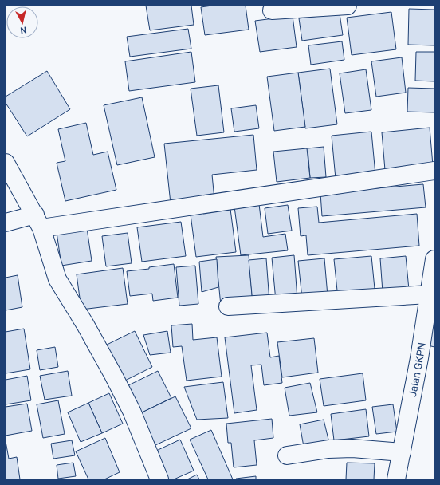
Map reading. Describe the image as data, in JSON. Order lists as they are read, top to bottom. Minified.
{"streets":{"street":["Jalan GKPN"]},"north":"bottom"}
